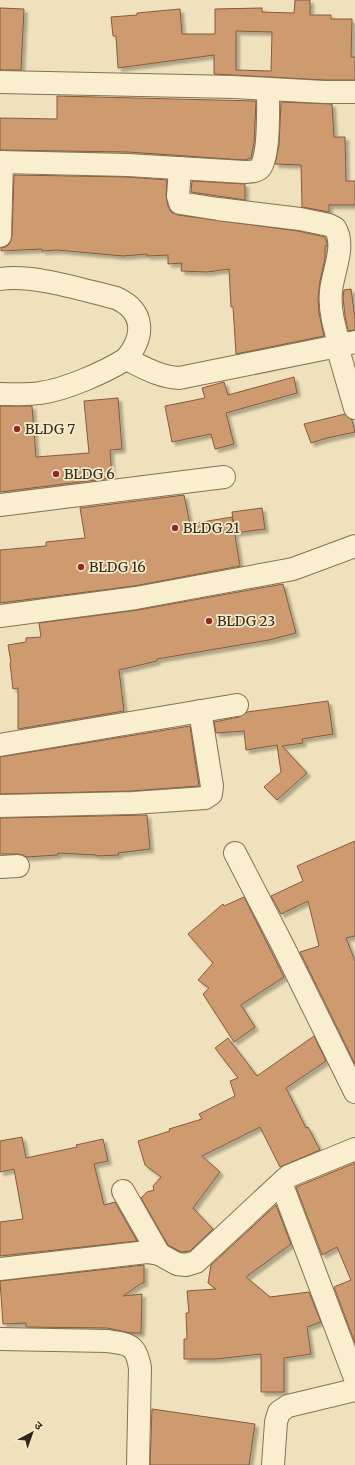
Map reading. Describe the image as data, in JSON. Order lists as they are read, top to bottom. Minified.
{"places":["BLDG 7","BLDG 6","BLDG 21","BLDG 16","BLDG 23"],"north":"top right"}
